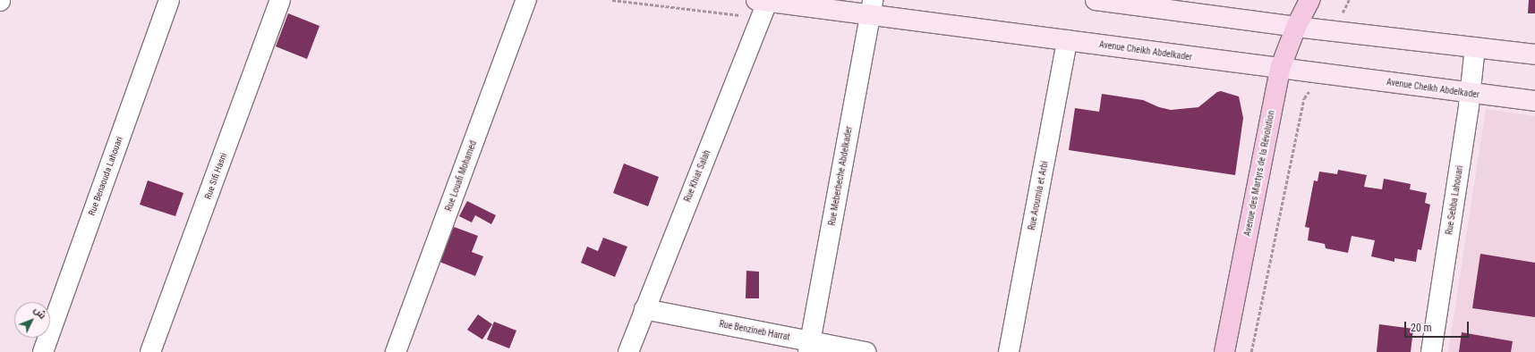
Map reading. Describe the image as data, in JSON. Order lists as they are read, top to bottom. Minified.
{"streets":{"main road":["Avenue Cheikh Abdelkader","Avenue des Martyrs de la Révolution"],"street":["Rue Benaouda Lahouari","Rue Sifi Hasni","Rue Louafi Mohamed","Rue Khiat Salah","Rue Meberbeche Abdelkader","Rue Aroumia et Arbi","Rue Sebba Lahouari","Rue Benzineb Harrat"]},"crossings":[["Avenue Cheikh Abdelkader","Avenue des Martyrs de la Révolution"],["Avenue Cheikh Abdelkader","Rue Khiat Salah"],["Avenue Cheikh Abdelkader","Rue Meberbeche Abdelkader"],["Avenue Cheikh Abdelkader","Rue Aroumia et Arbi"],["Avenue Cheikh Abdelkader","Rue Sebba Lahouari"],["Rue Khiat Salah","Rue Benzineb Harrat"],["Rue Meberbeche Abdelkader","Rue Benzineb Harrat"]],"scale_bar":"20 m","north":"top right"}
